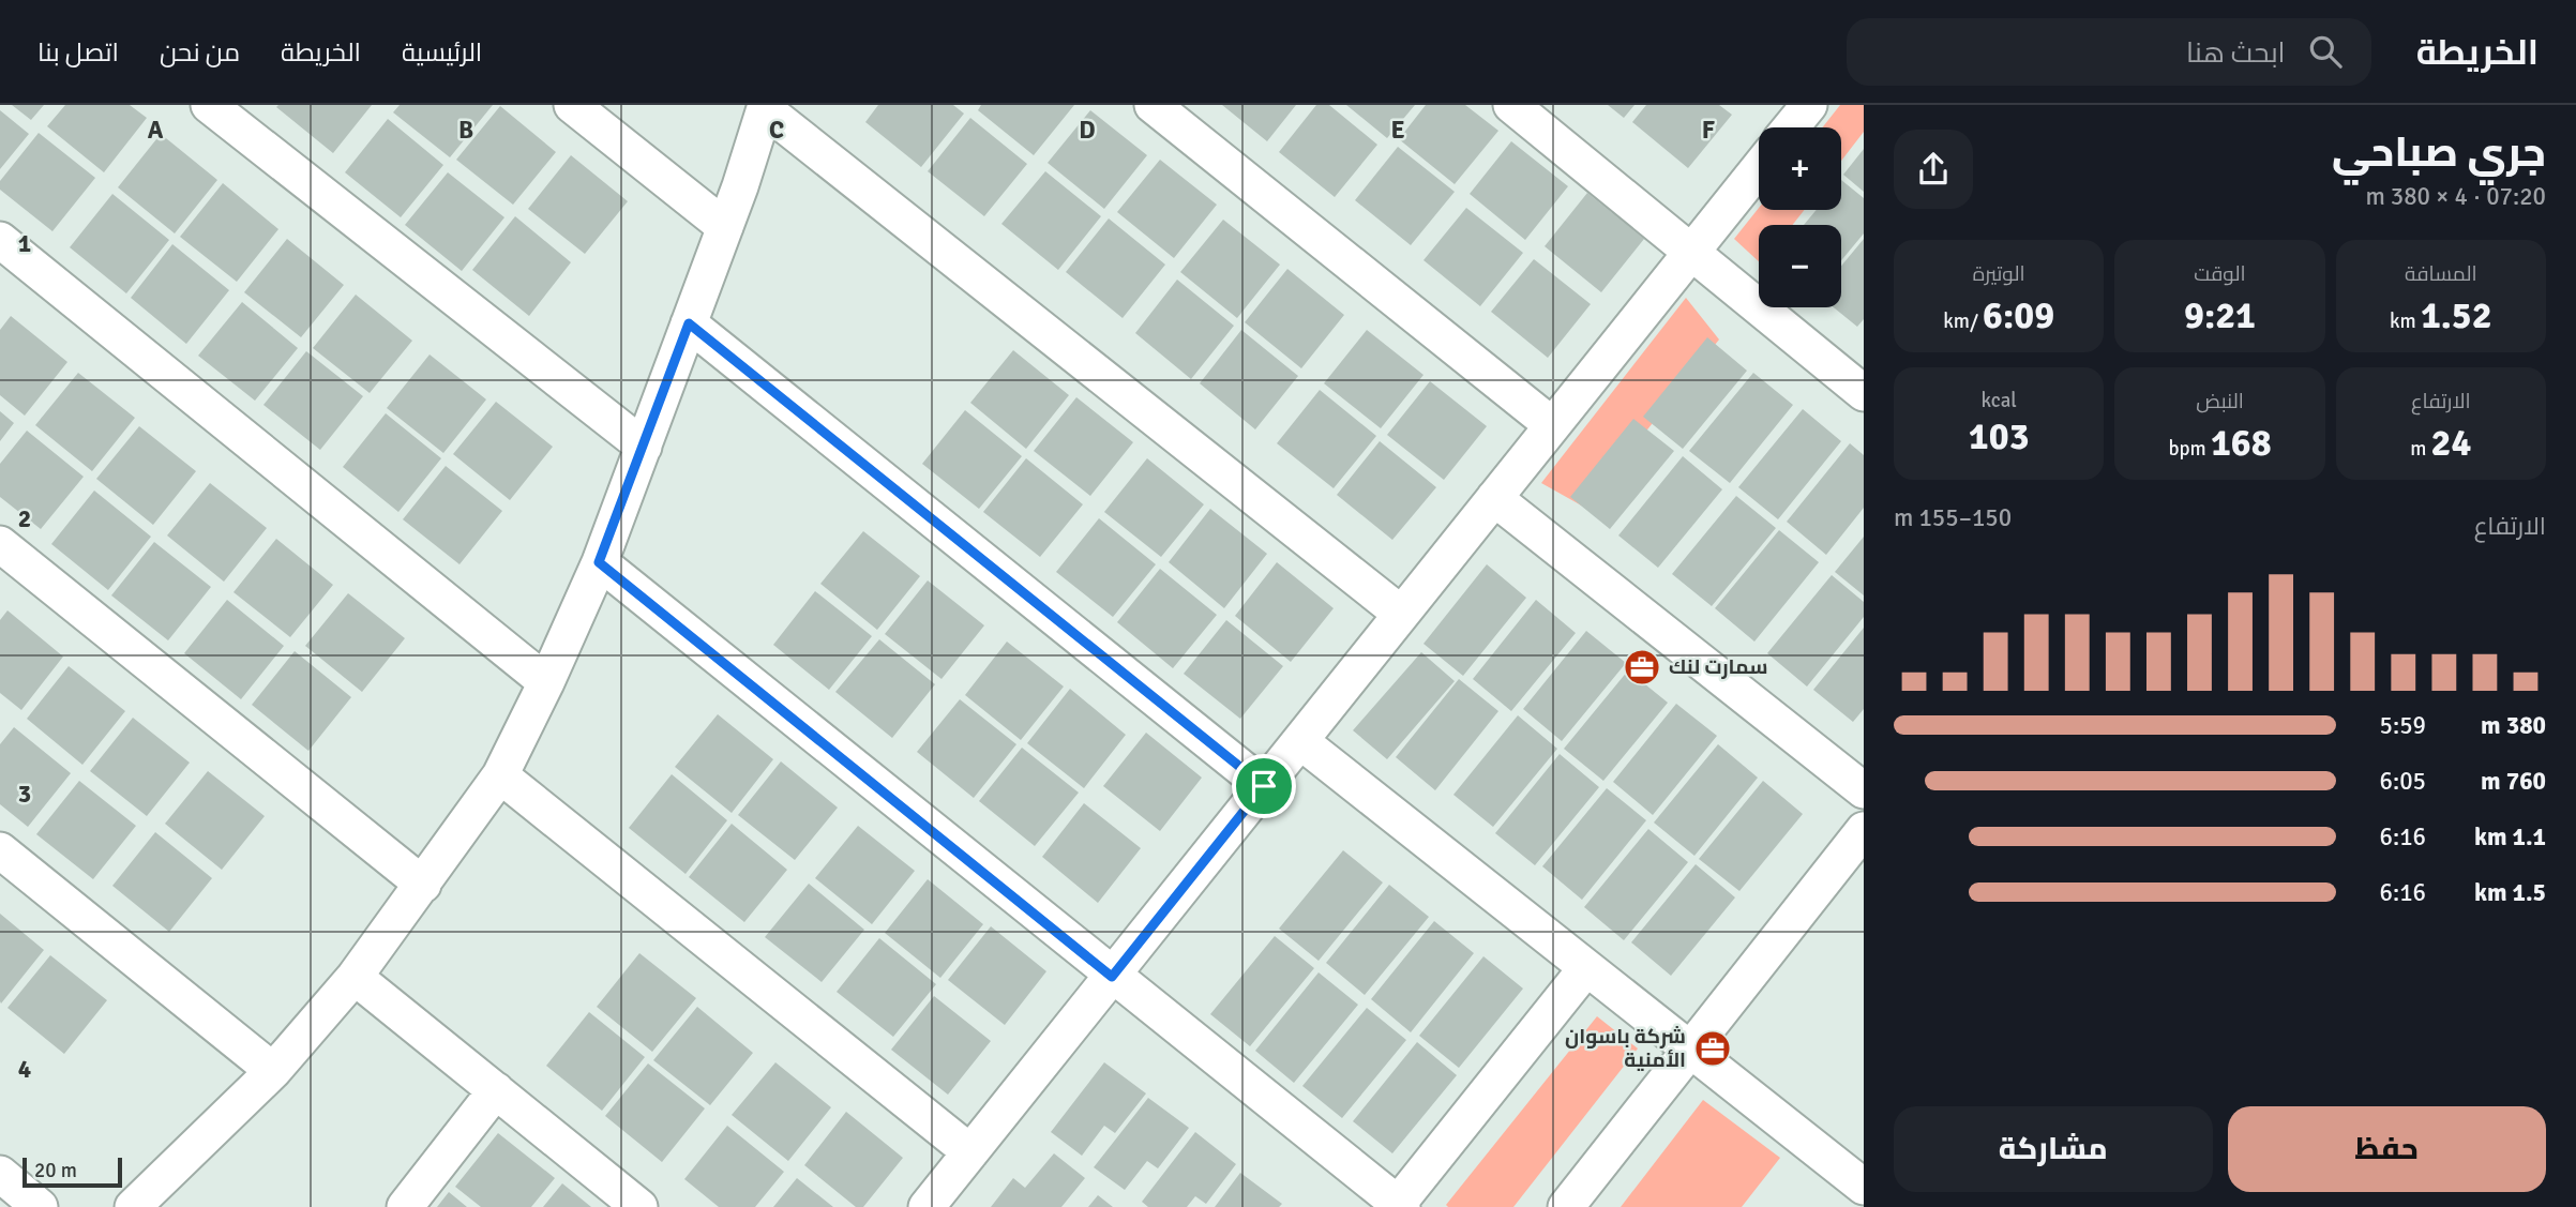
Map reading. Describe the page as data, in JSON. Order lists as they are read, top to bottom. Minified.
{"places":{"office":["سمارت لنك","شركة باسوان الأمنية"]},"scale_bar":"20 m","page":{"header":"الخريطة","search":"ابحث هنا","nav":["الرئيسية","الخريطة","من نحن","اتصل بنا"],"heading":["جري صباحي","07:20 · 4 × 380 m"],"map_buttons":["+","−"],"stats":[["المسافة","1.52 km"],["الوقت","9:21"],["الوتيرة","6:09 /km"],["الارتفاع","24 m"],["النبض","168 bpm"],["kcal","103"]],"chart":["الارتفاع","150–155 m"],"list":[{"name":"380 m","note":"5:59"},{"name":"760 m","note":"6:05"},{"name":"1.1 km","note":"6:16"},{"name":"1.5 km","note":"6:16"}],"buttons":["حفظ","مشاركة"],"scale":"20 m"},"grid":{"columns":["A","B","C","D","E","F"],"rows":["1","2","3","4"]}}
